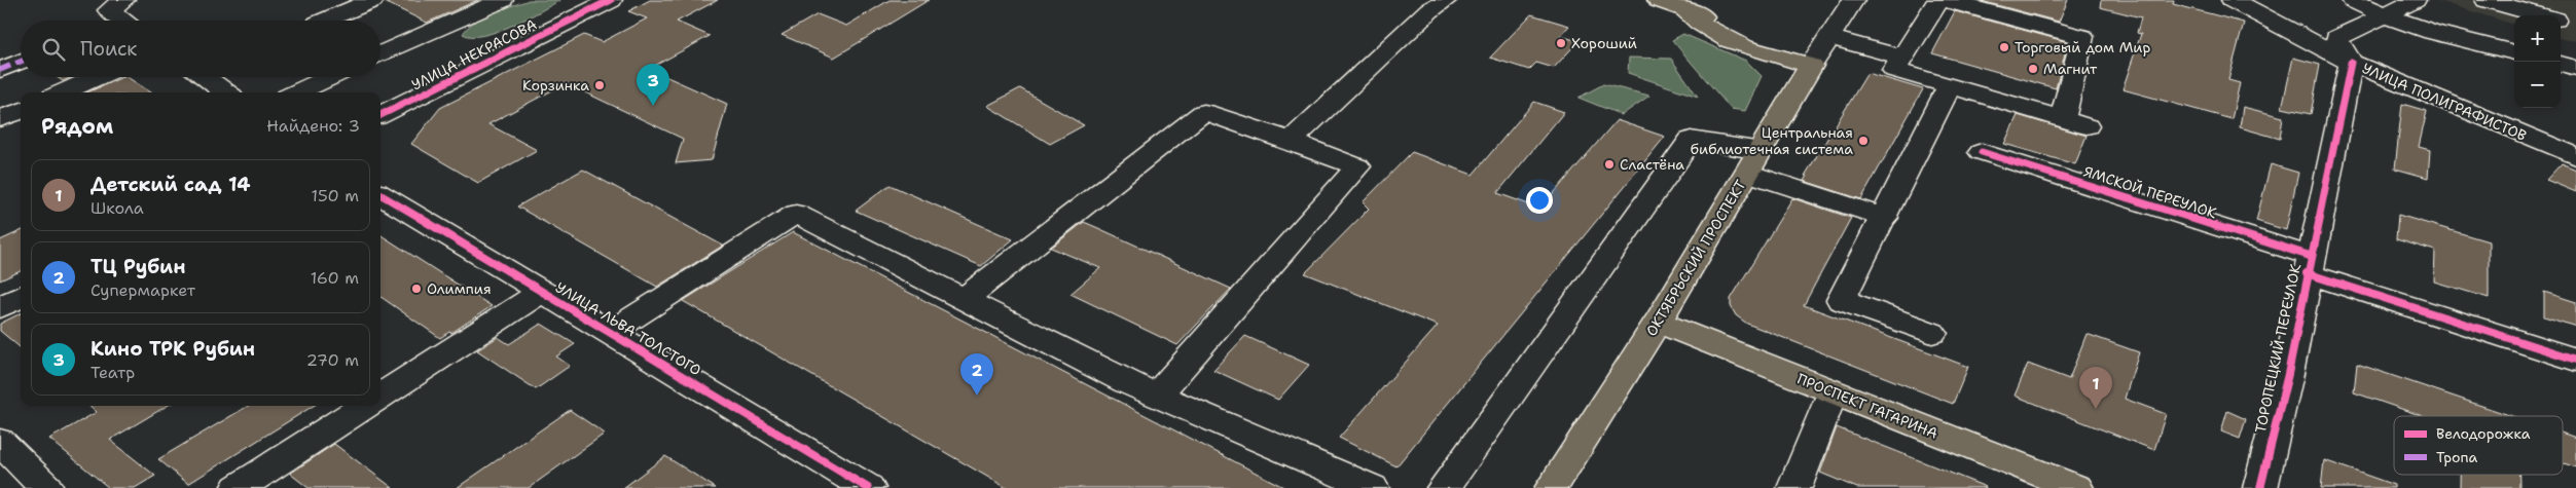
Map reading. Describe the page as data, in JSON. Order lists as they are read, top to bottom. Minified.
{"streets":{"main road":["ОКТЯБРЬСКИЙ ПРОСПЕКТ","ПРОСПЕКТ ГАГАРИНА"],"street":["УЛИЦА НЕКРАСОВА","УЛИЦА ПОЛИГРАФИСТОВ","ЯМСКОЙ ПЕРЕУЛОК","УЛИЦА ЛЬВА ТОЛСТОГО","ТОРОПЕЦКИЙ ПЕРЕУЛОК"]},"crossings":[["УЛИЦА ПОЛИГРАФИСТОВ","ТОРОПЕЦКИЙ ПЕРЕУЛОК"],["ЯМСКОЙ ПЕРЕУЛОК","ТОРОПЕЦКИЙ ПЕРЕУЛОК"],["ОКТЯБРЬСКИЙ ПРОСПЕКТ","ПРОСПЕКТ ГАГАРИНА"]],"places":["Хороший","Торговый дом Мир","Магнит","Корзинка","Центральная библиотечная система","Сластёна","Олимпия"],"legend":["Велодорожка","Тропа"],"page":{"map_buttons":["+","−"],"search":"Поиск","pins":["3","2","1"],"heading":["Рядом","Найдено: 3"],"list":[{"mark":"1","name":"Детский сад 14","note":"Школа","value":"150 m"},{"mark":"2","name":"ТЦ Рубин","note":"Супермаркет","value":"160 m"},{"mark":"3","name":"Кино ТРК Рубин","note":"Театр","value":"270 m"}]}}
